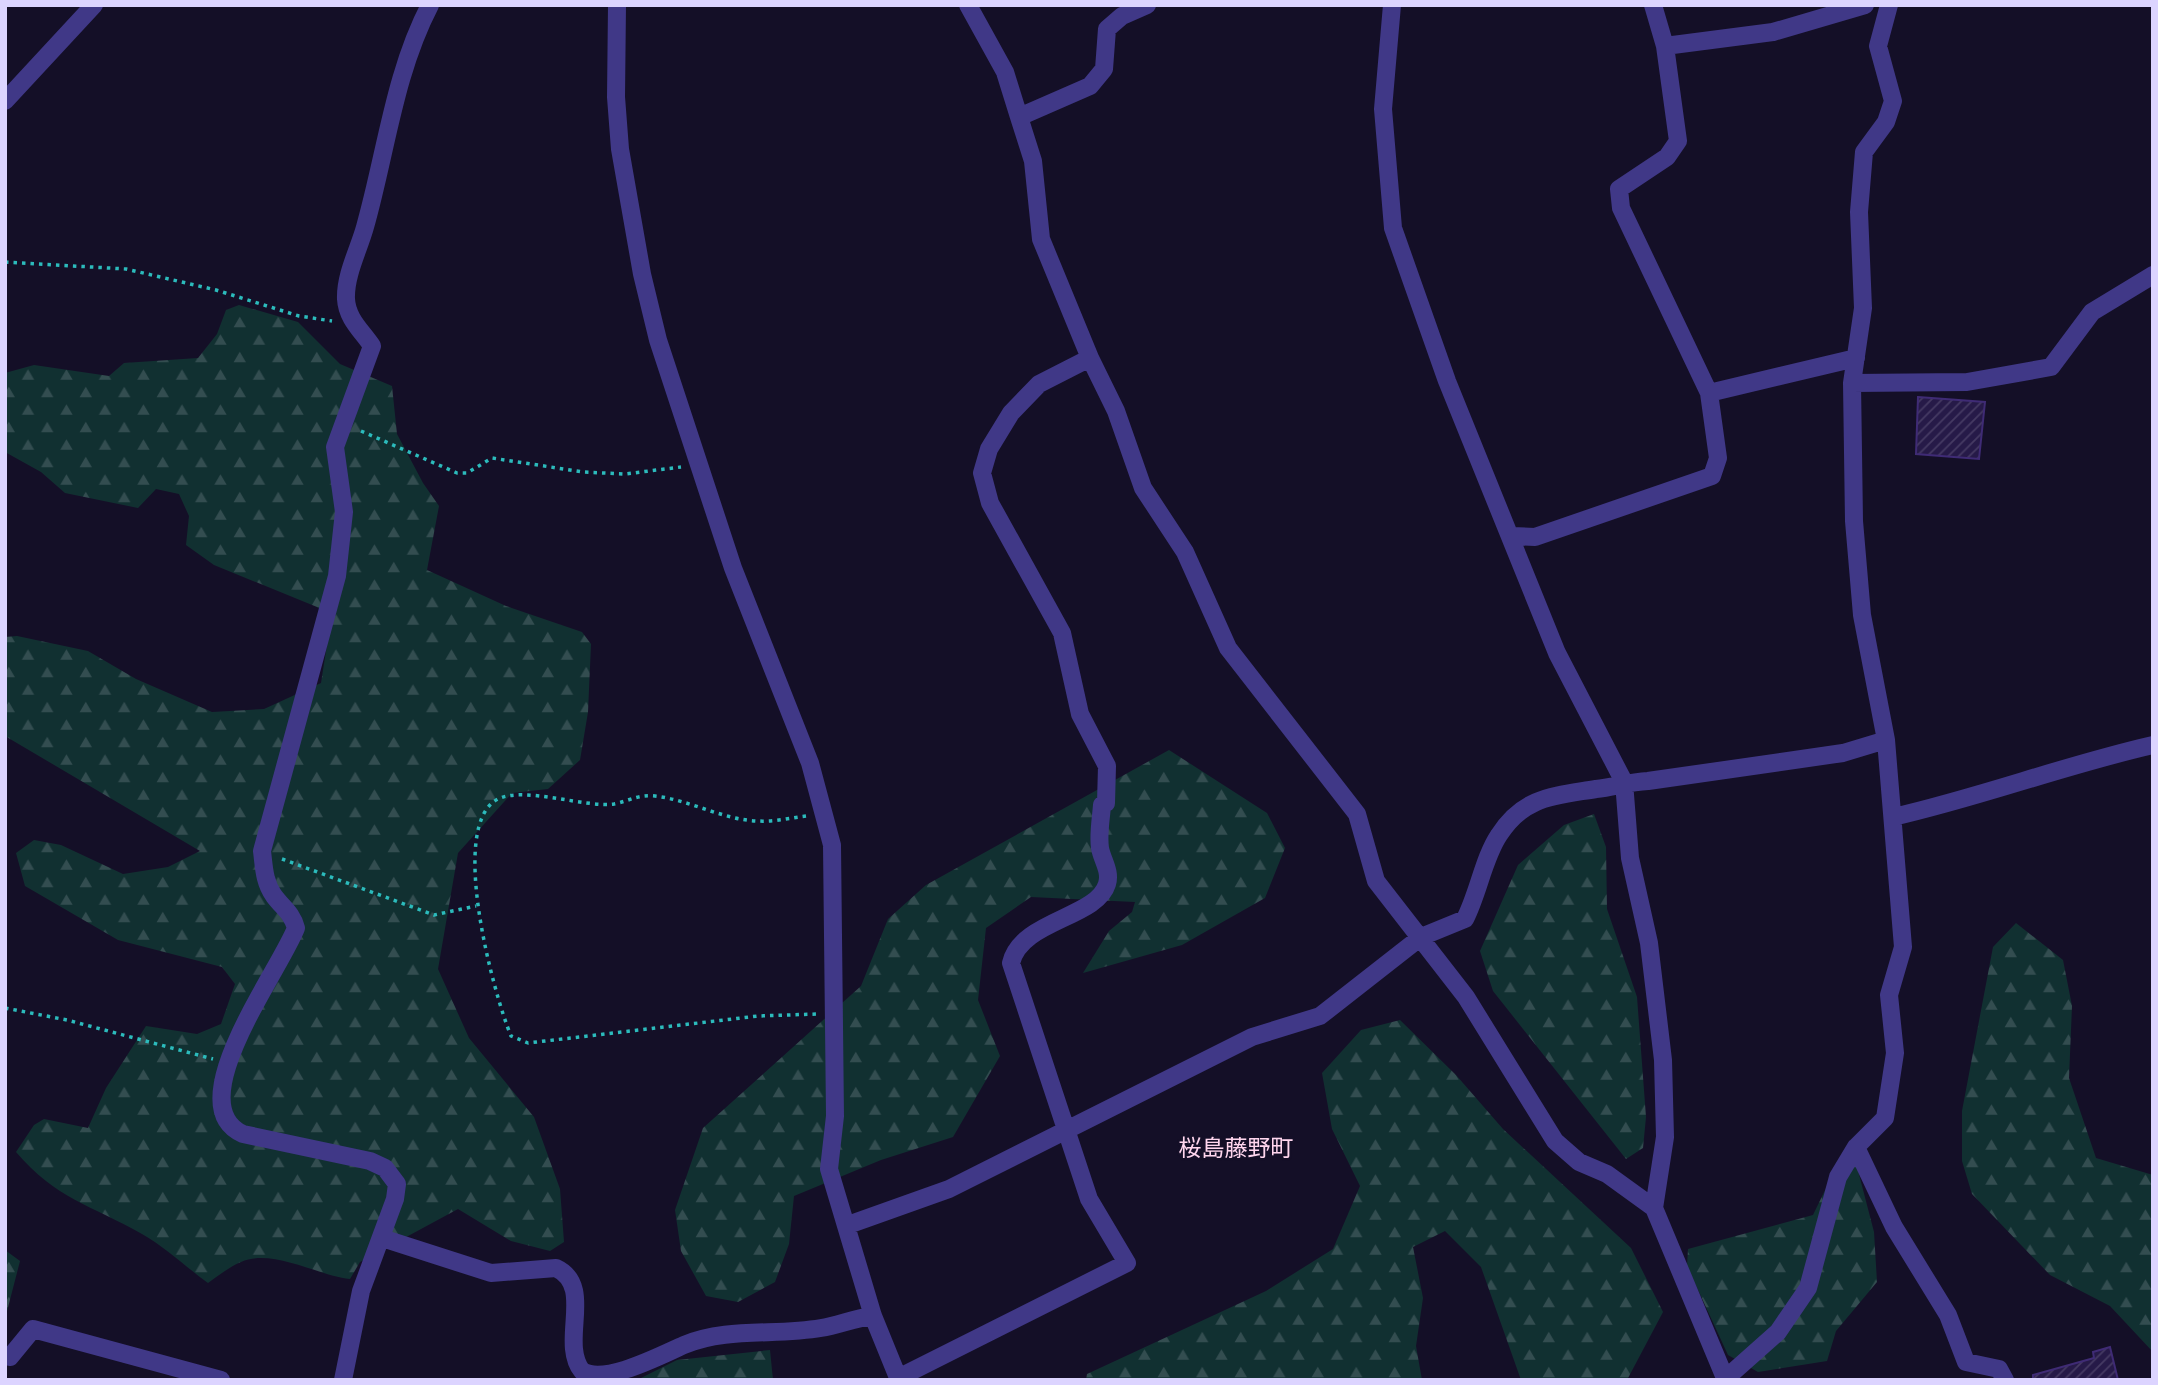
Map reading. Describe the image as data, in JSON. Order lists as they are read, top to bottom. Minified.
{"districts":["桜島藤野町"]}
